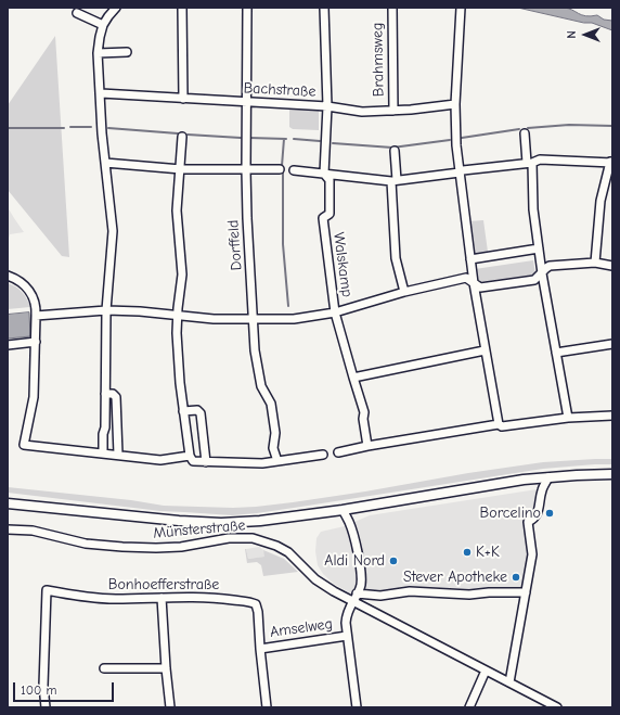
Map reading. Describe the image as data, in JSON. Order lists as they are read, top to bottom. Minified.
{"streets":{"street":["Brahmsweg","Bachstraße","Dorffeld","Walskamp","Münsterstraße","Bonhoefferstraße","Amselweg"]},"crossings":[["Brahmsweg","Bachstraße"],["Bachstraße","Dorffeld"],["Bachstraße","Walskamp"],["Dorffeld","Walskamp"],["Bonhoefferstraße","Amselweg"]],"places":["Borcelino","K+K","Aldi Nord","Stever Apotheke"],"scale_bar":"100 m","north":"left"}
